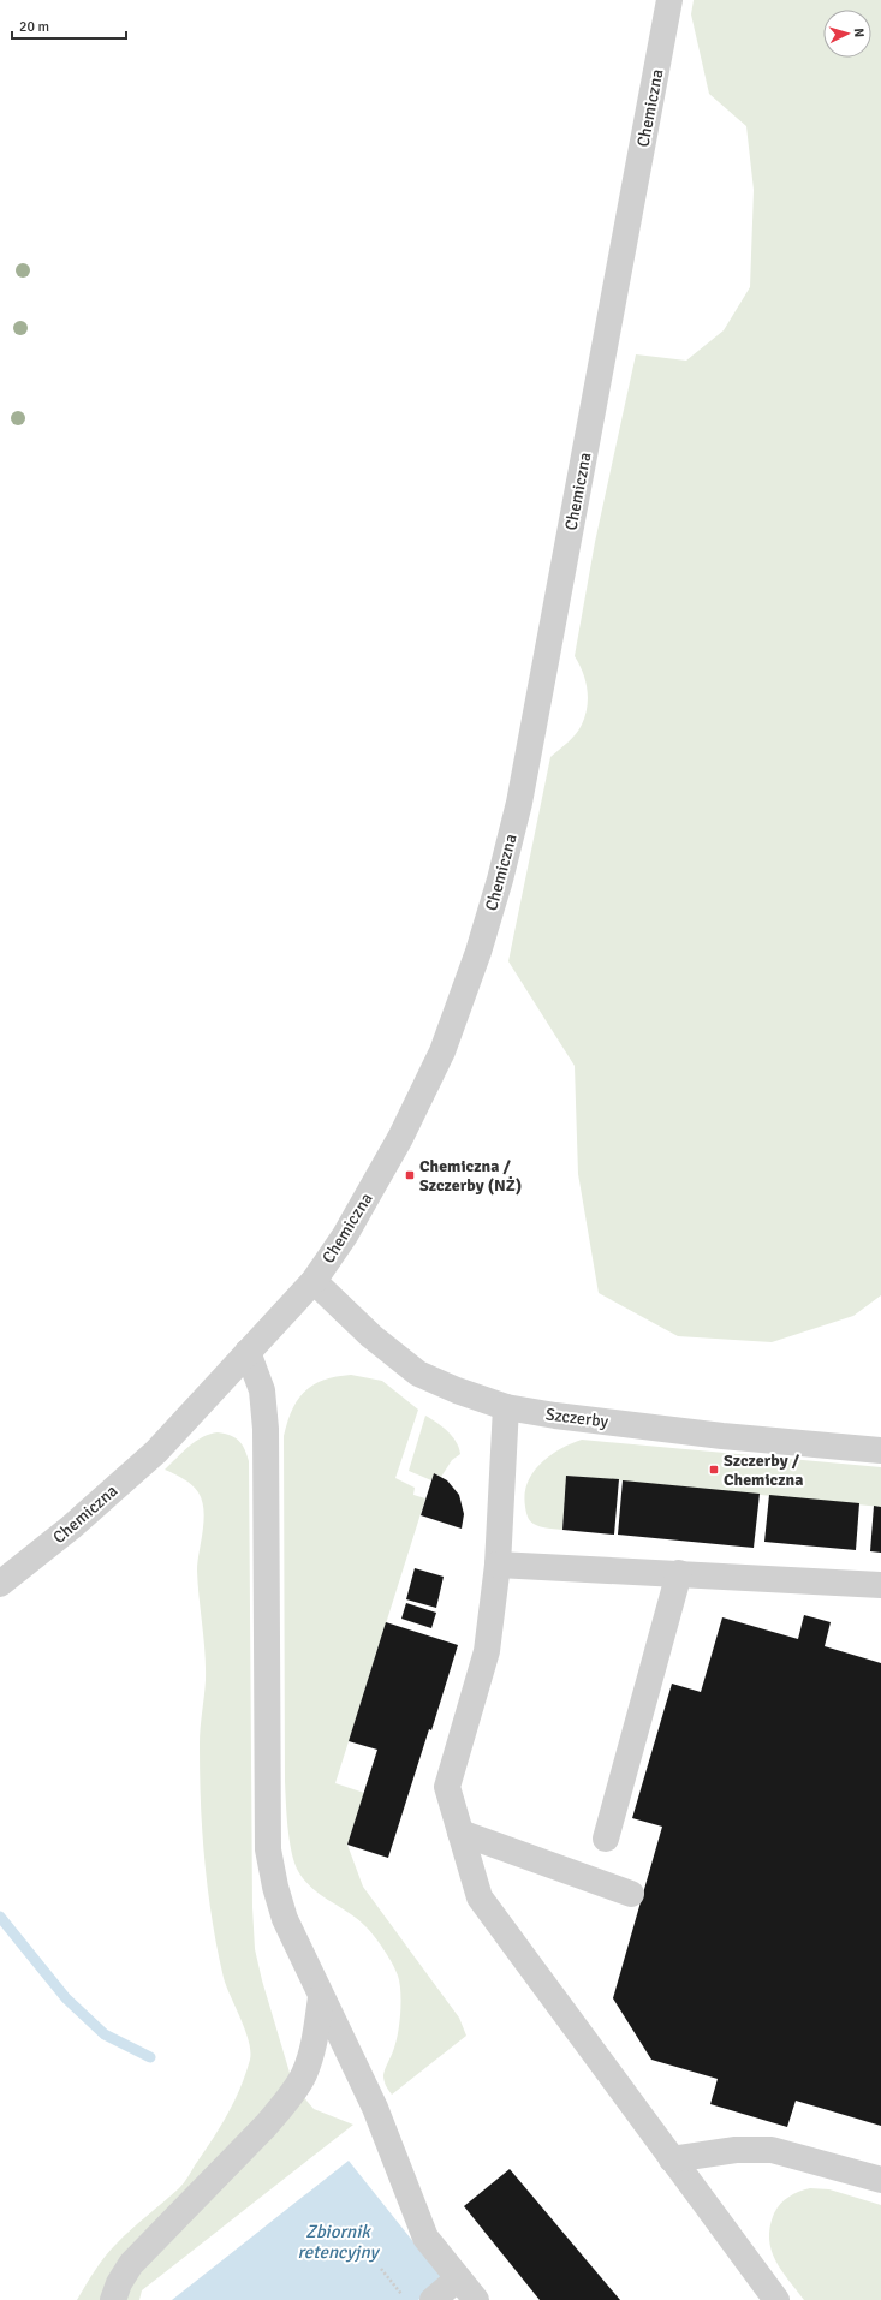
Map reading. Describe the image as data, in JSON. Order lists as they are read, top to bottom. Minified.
{"streets":{"street":["Chemiczna","Szczerby"]},"crossings":[["Chemiczna","Szczerby"]],"water":["Zbiornik retencyjny"],"places":{"transit":["Chemiczna / Szczerby (NŻ)","Szczerby / Chemiczna"]},"scale_bar":"20 m","north":"right"}
